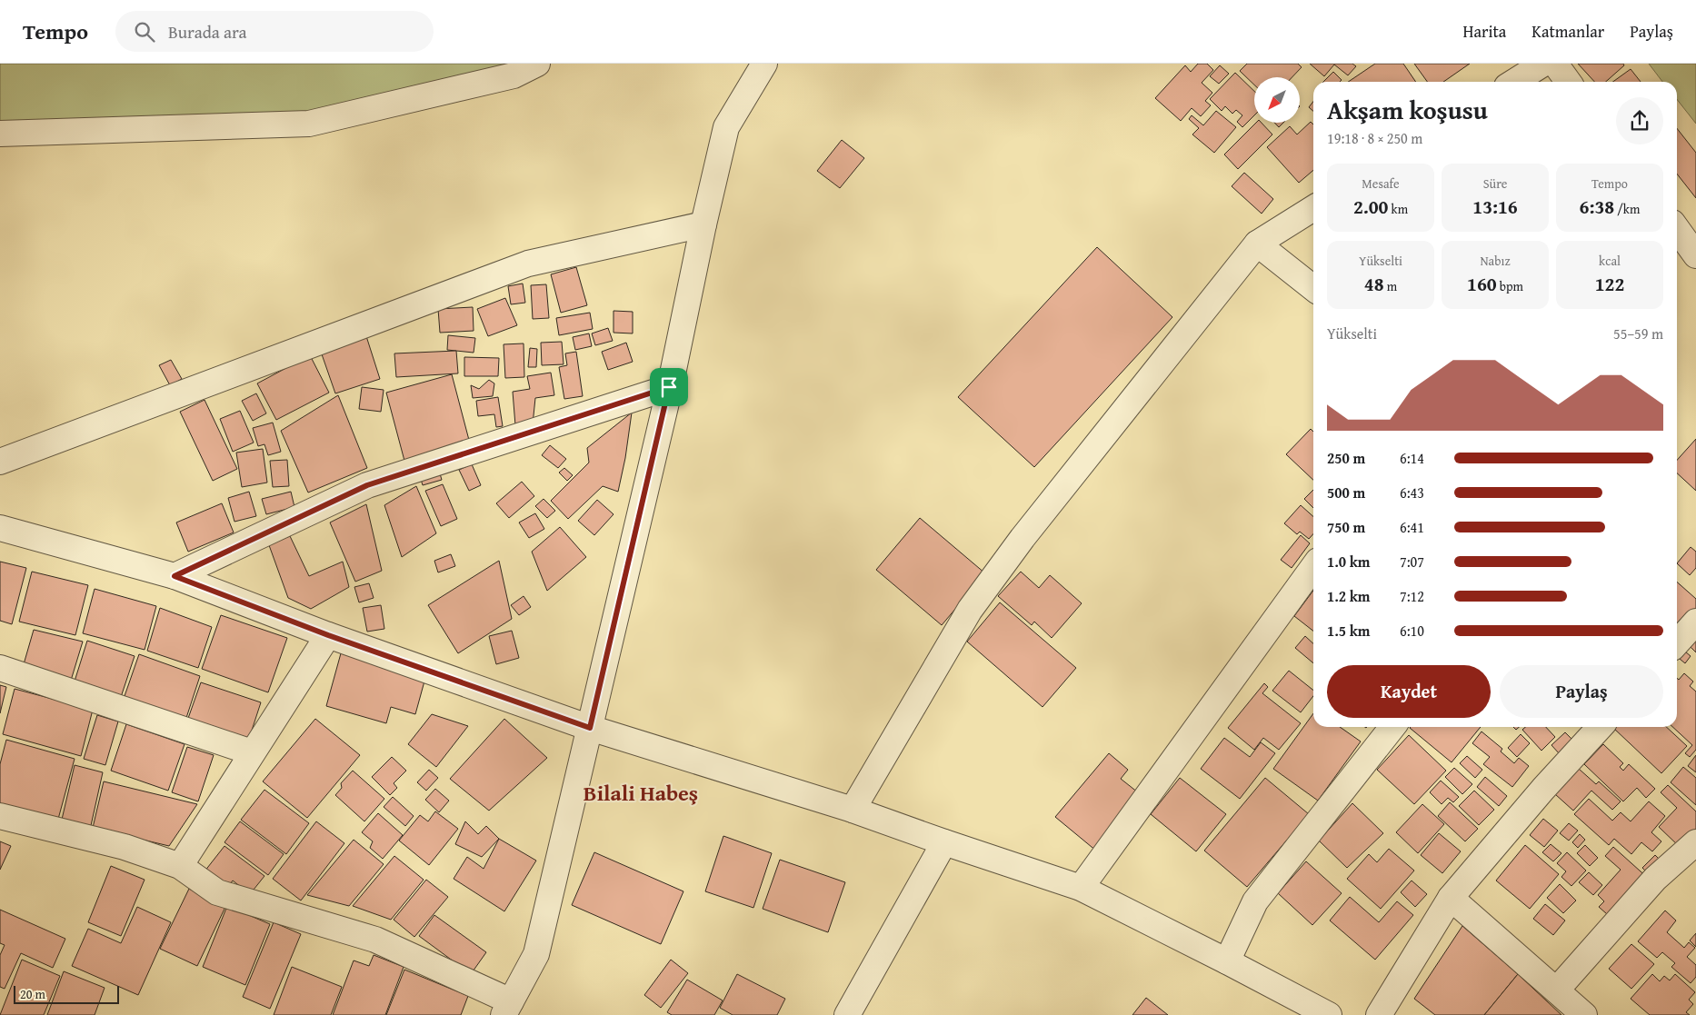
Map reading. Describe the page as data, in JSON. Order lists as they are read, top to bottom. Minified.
{"districts":["Bilali Habeş"],"scale_bar":"20 m","north":"bottom left","page":{"header":"Tempo","search":"Burada ara","nav":["Harita","Katmanlar","Paylaş"],"heading":["Akşam koşusu","19:18 · 8 × 250 m"],"stats":[["Mesafe","2.00 km"],["Süre","13:16"],["Tempo","6:38 /km"],["Yükselti","48 m"],["Nabız","160 bpm"],["kcal","122"]],"chart":["Yükselti","55–59 m"],"list":[{"name":"250 m","note":"6:14"},{"name":"500 m","note":"6:43"},{"name":"750 m","note":"6:41"},{"name":"1.0 km","note":"7:07"},{"name":"1.2 km","note":"7:12"},{"name":"1.5 km","note":"6:10"}],"buttons":["Kaydet","Paylaş"],"scale":"20 m"}}
